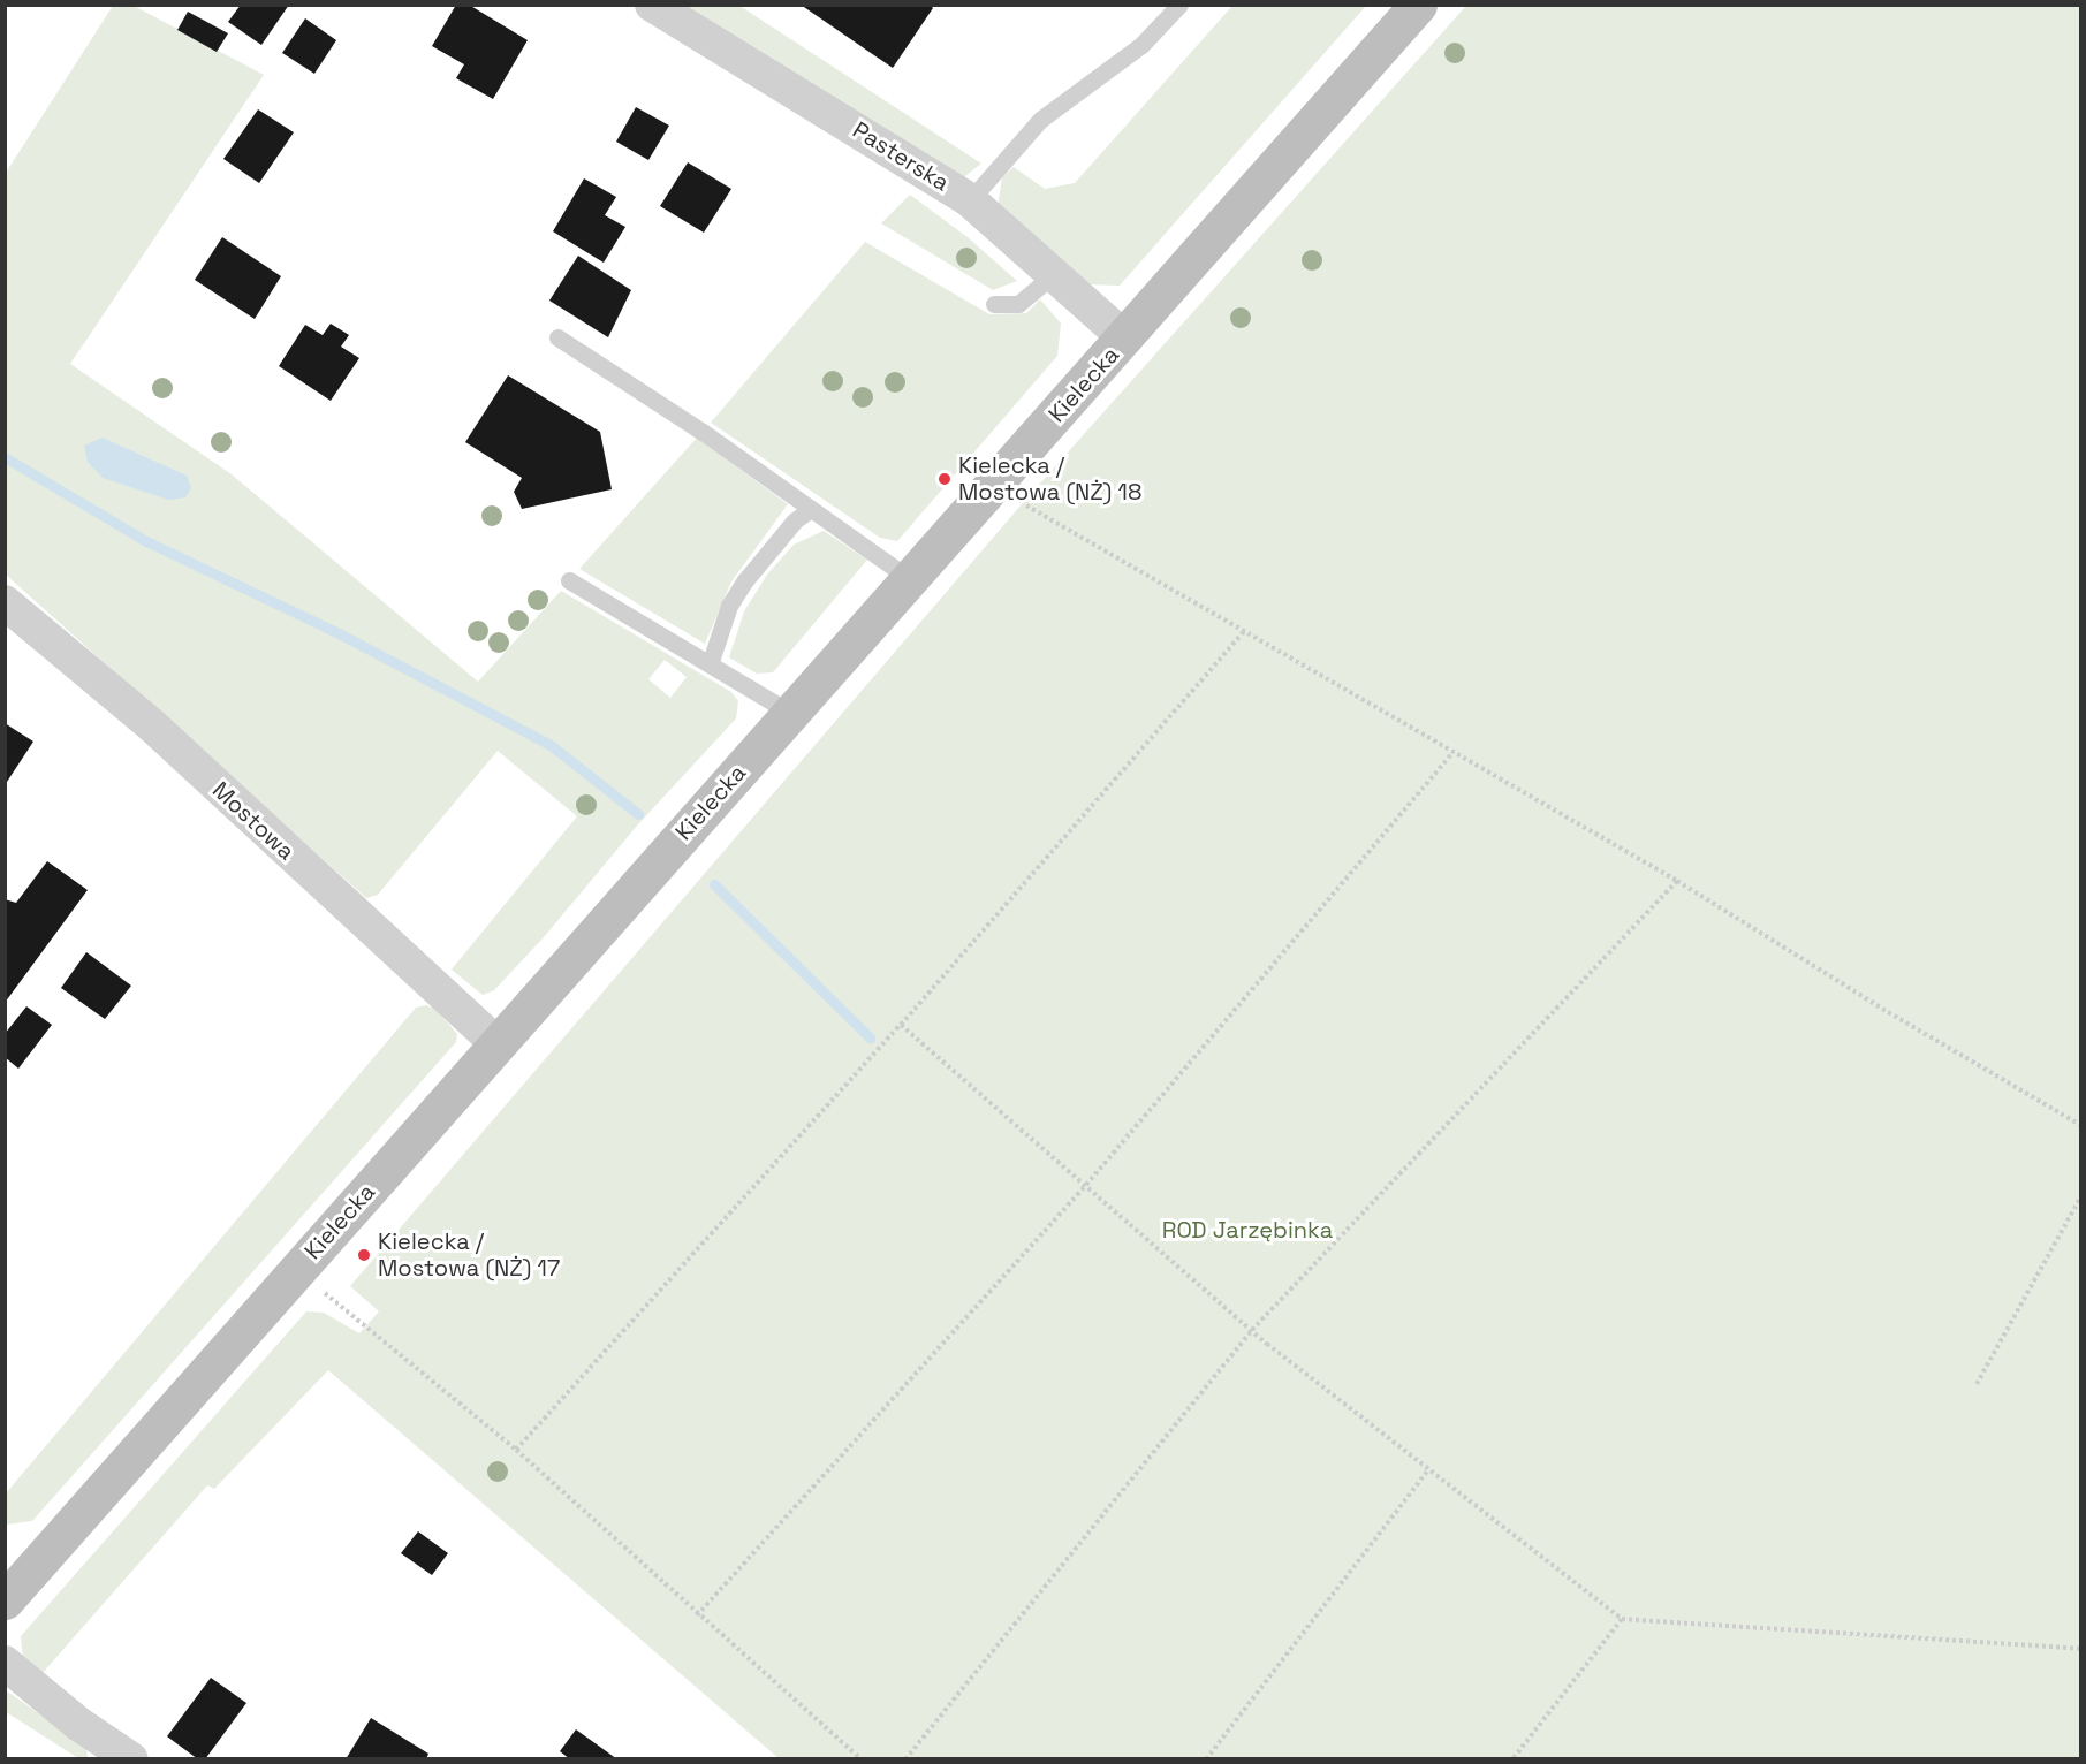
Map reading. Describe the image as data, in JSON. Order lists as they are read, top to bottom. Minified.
{"streets":{"main road":["Kielecka"],"street":["Pasterska","Mostowa"]},"crossings":[["Pasterska","Kielecka"],["Kielecka","Mostowa"]],"parks":["ROD Jarzębinka"],"places":["Kielecka / Mostowa (NŻ) 18","Kielecka / Mostowa (NŻ) 17"]}
